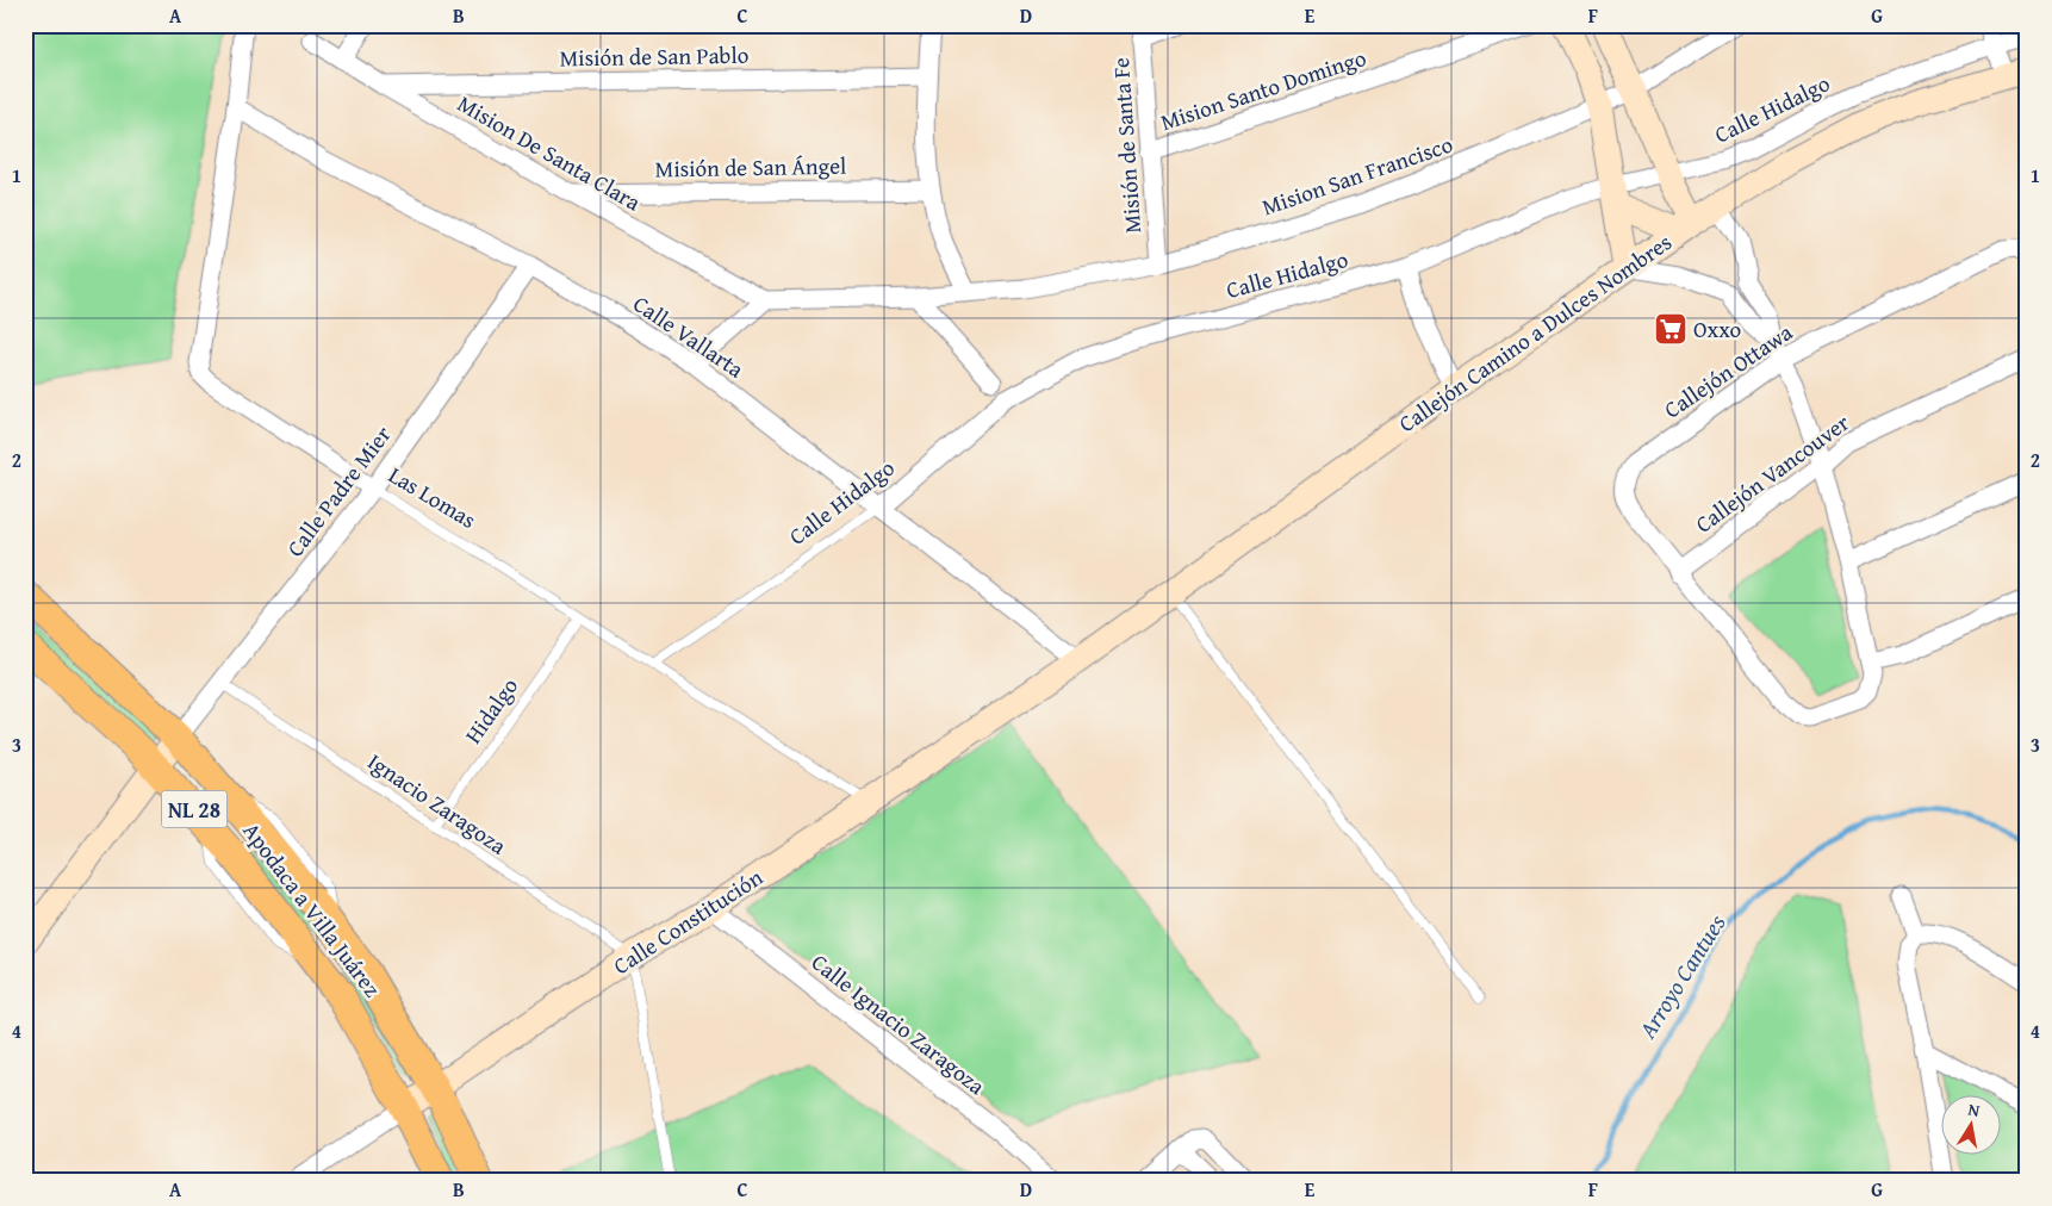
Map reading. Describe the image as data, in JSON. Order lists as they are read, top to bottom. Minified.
{"streets":{"main road":["Callejón Camino a Dulces Nombres","NL 28","Apodaca a Villa Juárez","Calle Constitución"],"street":["Misión de San Pablo","Mision Santo Domingo","Calle Hidalgo","Misión de Santa Fe","Mision De Santa Clara","Misión de San Ángel","Mision San Francisco","Calle Vallarta","Callejón Ottawa","Callejón Vancouver","Calle Padre Mier","Las Lomas","Calle Ignacio Zaragoza"],"lane":["Hidalgo","Ignacio Zaragoza"]},"crossings":[["Misión de San Pablo","Mision De Santa Clara"],["Mision Santo Domingo","Misión de Santa Fe"],["Calle Hidalgo","Calle Vallarta"],["Calle Hidalgo","Las Lomas"],["Misión de Santa Fe","Mision San Francisco"],["Mision De Santa Clara","Misión de San Ángel"],["Mision De Santa Clara","Mision San Francisco"],["Callejón Camino a Dulces Nombres","Calle Vallarta"],["Callejón Camino a Dulces Nombres","Calle Constitución"],["Calle Vallarta","Calle Padre Mier"],["Calle Vallarta","Las Lomas"],["Calle Vallarta","Calle Constitución"],["Callejón Ottawa","Callejón Vancouver"],["Calle Padre Mier","Las Lomas"],["Calle Padre Mier","Ignacio Zaragoza"],["Calle Padre Mier","Apodaca a Villa Juárez"],["Las Lomas","Hidalgo"],["Las Lomas","Calle Constitución"],["Hidalgo","Ignacio Zaragoza"],["Ignacio Zaragoza","Calle Constitución"],["Apodaca a Villa Juárez","Calle Constitución"],["Calle Constitución","Calle Ignacio Zaragoza"]],"water":["Arroyo Cantues"],"places":{"supermarket":["Oxxo"]},"north":"top","grid":{"columns":["A","B","C","D","E","F","G"],"rows":["1","2","3","4"]}}
